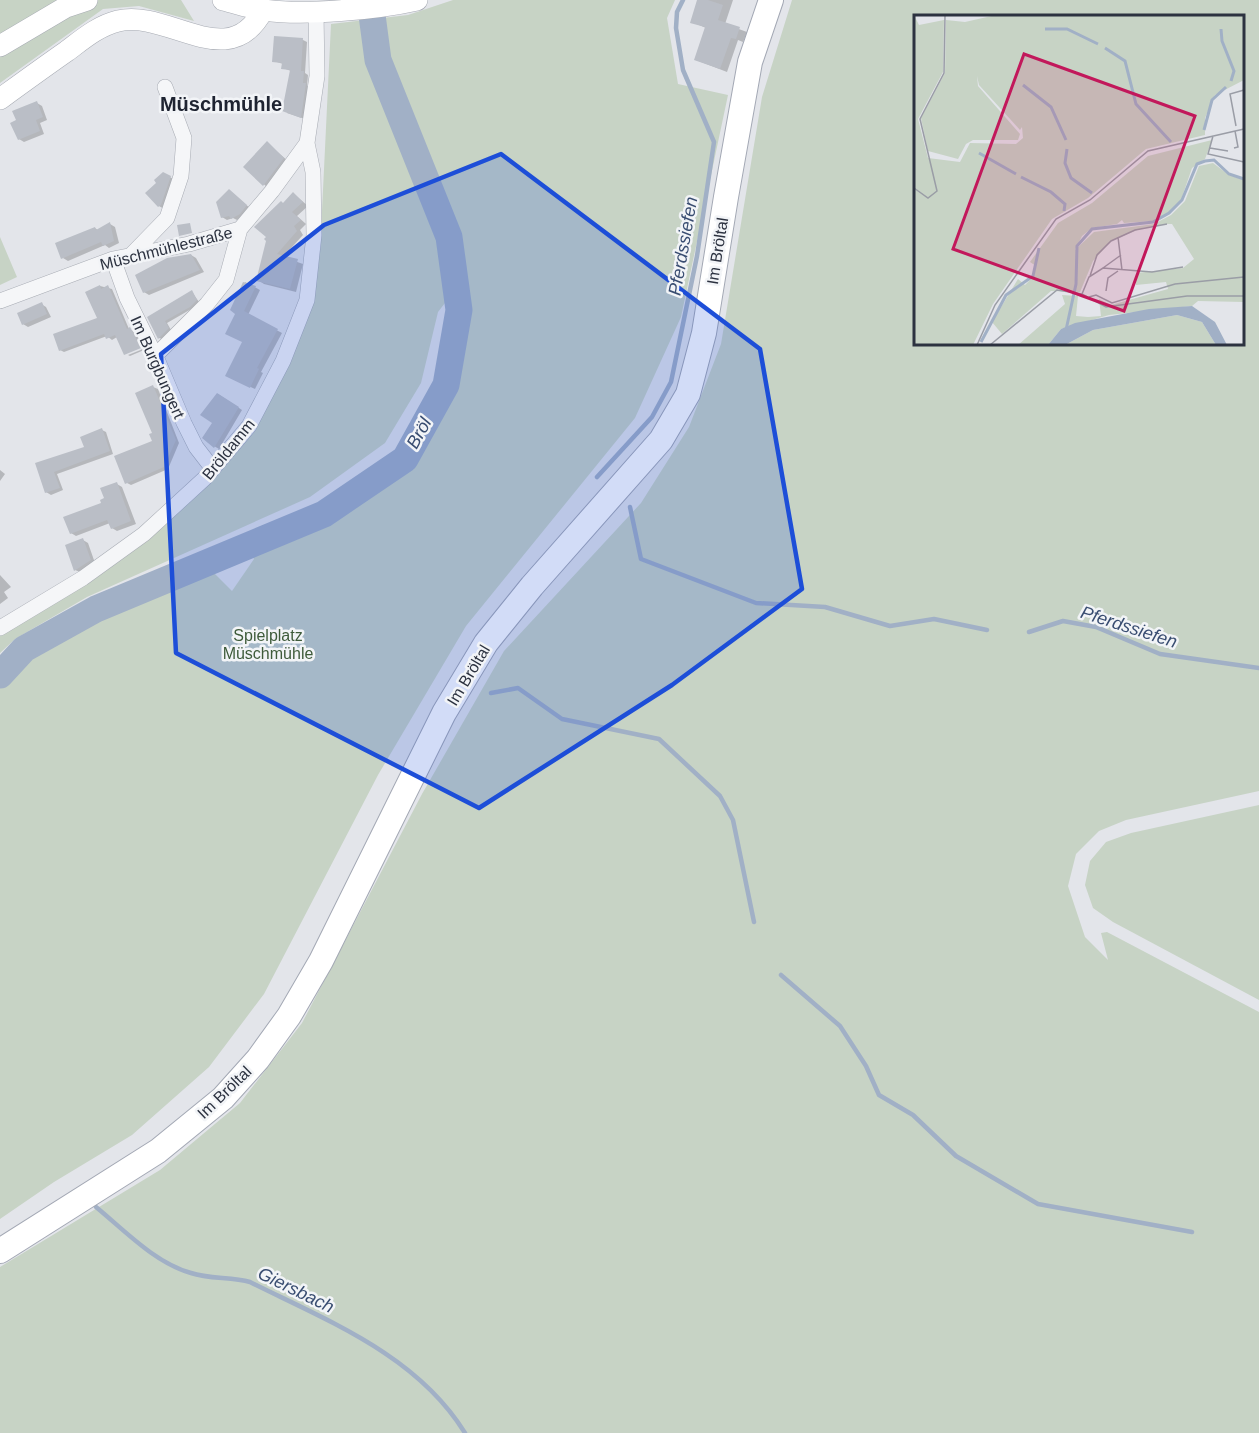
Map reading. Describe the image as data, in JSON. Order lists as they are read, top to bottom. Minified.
{"streets":{"main road":["Im Bröltal"],"street":["Müschmühlestraße","Im Burgbungert","Bröldamm"]},"crossings":[["Müschmühlestraße","Im Burgbungert"],["Müschmühlestraße","Bröldamm"],["Im Burgbungert","Bröldamm"]],"districts":["Müschmühle"],"water":["Pferdssiefen","Bröl","Giersbach"],"parks":["Spielplatz Müschmühle"]}
